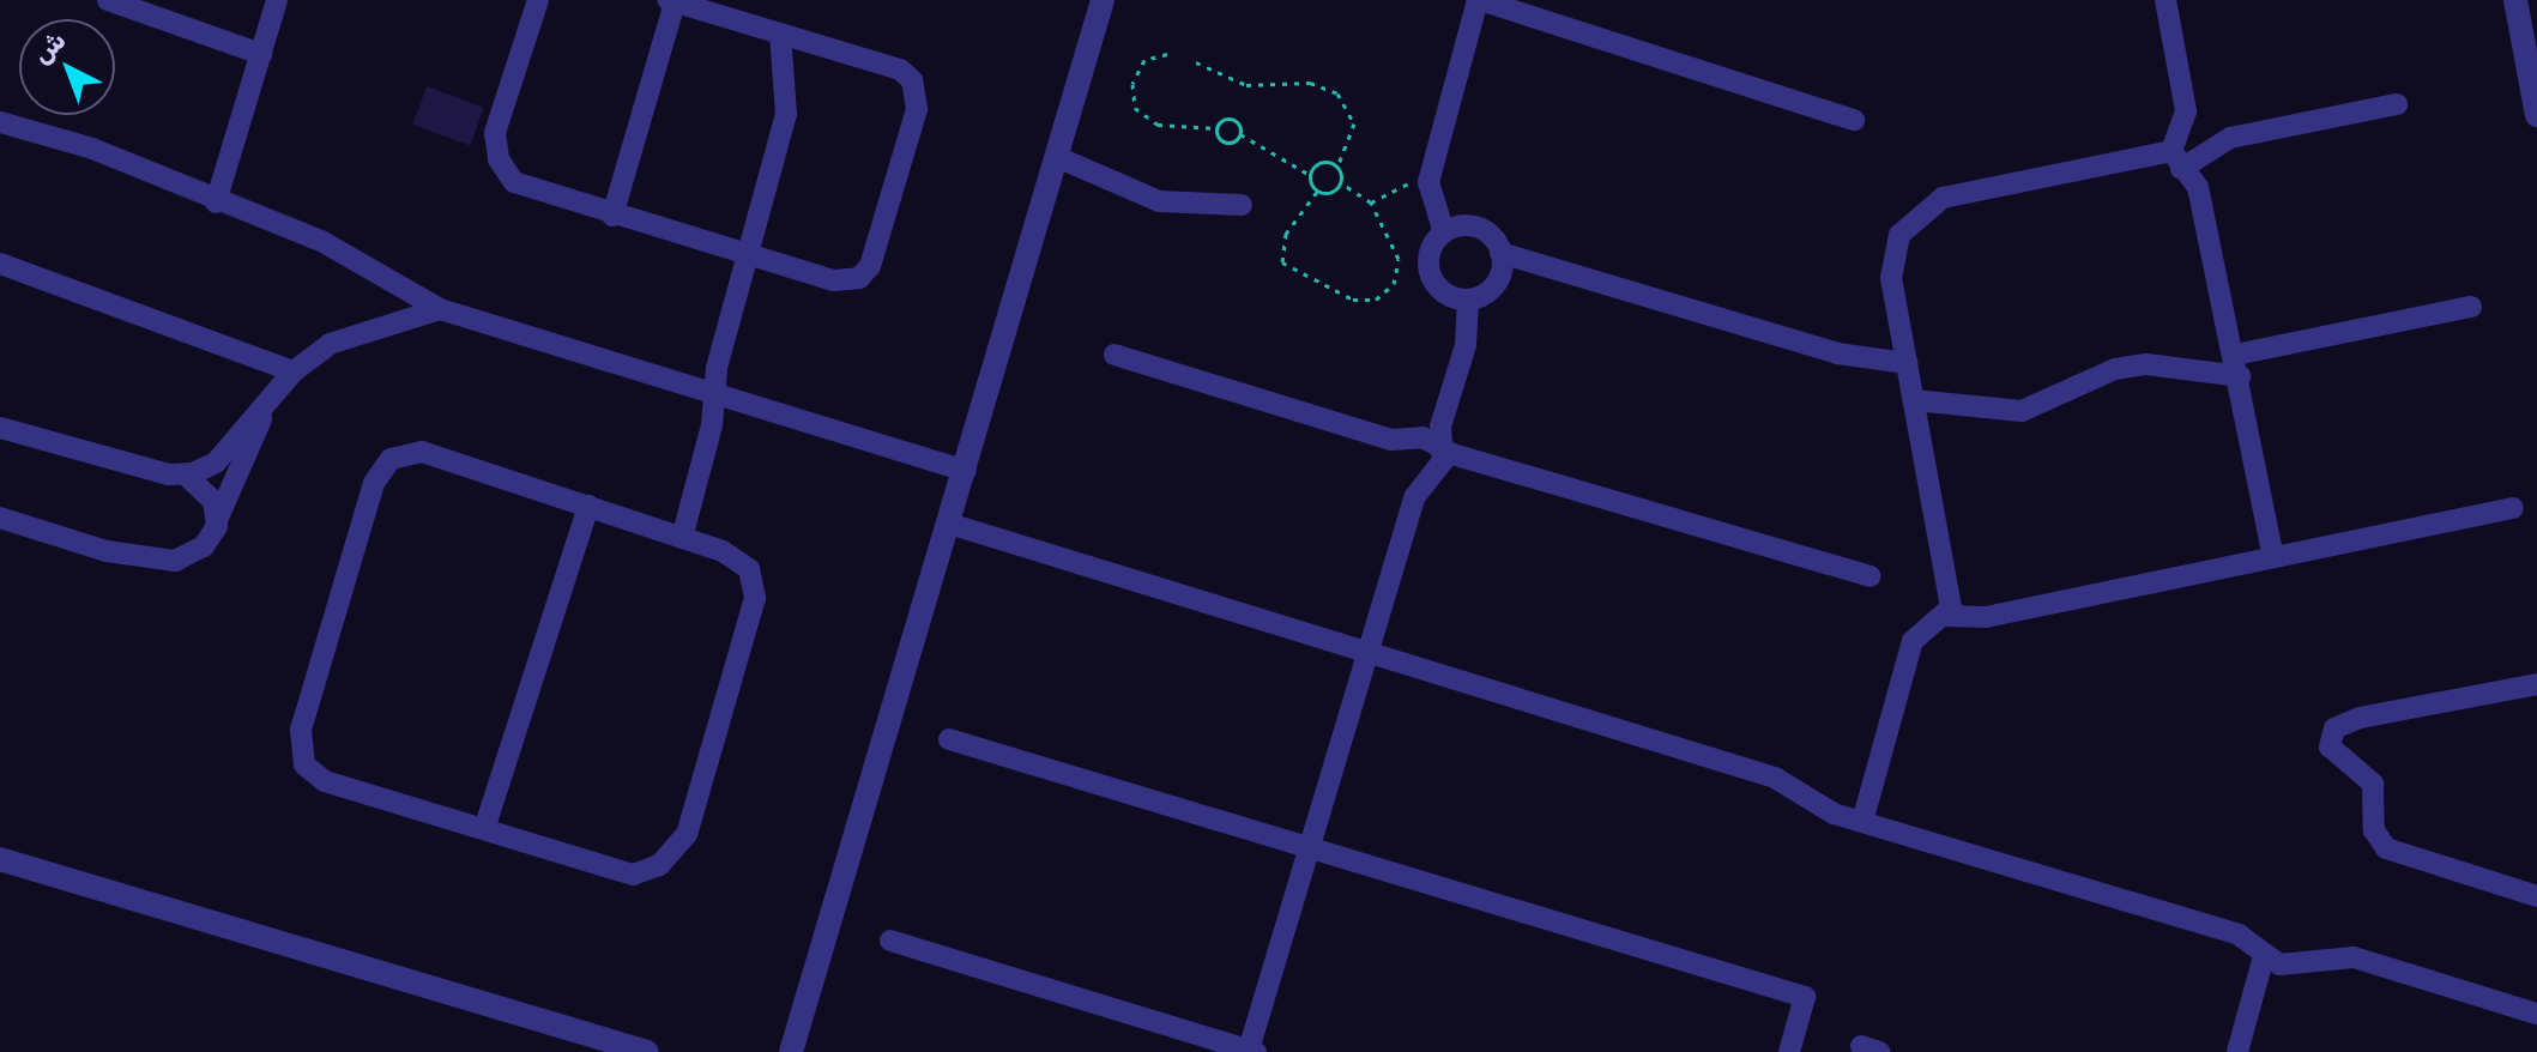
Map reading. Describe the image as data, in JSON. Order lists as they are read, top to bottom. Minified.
{"north":"top left"}
